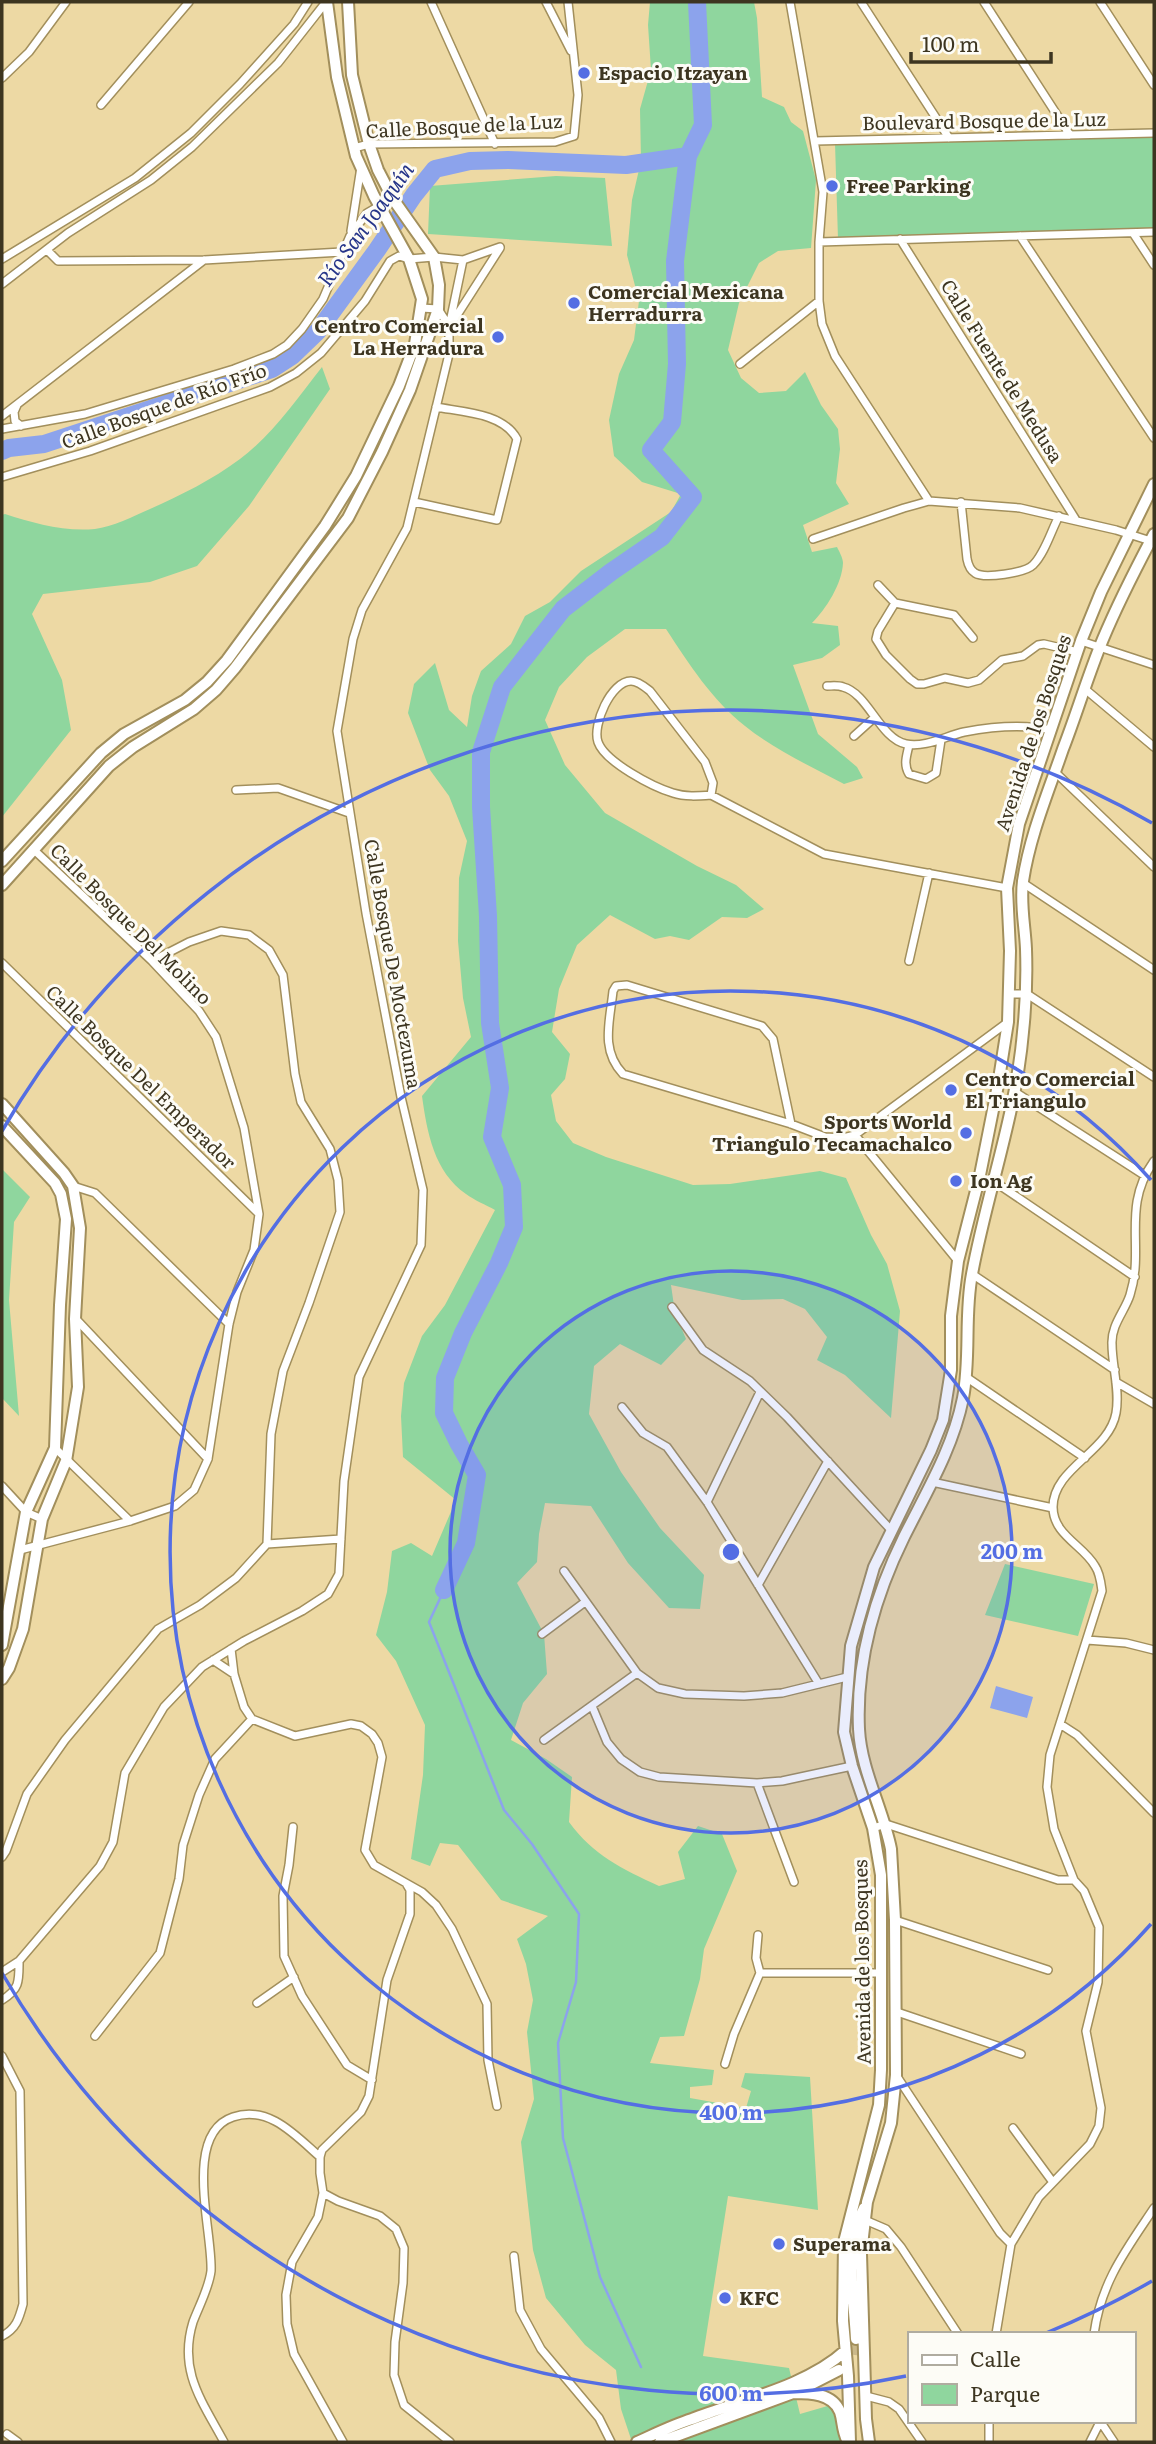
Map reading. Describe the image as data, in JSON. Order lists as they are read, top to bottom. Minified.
{"streets":{"main road":["Avenida de los Bosques"],"street":["Boulevard Bosque de la Luz","Calle Bosque de la Luz","Calle Fuente de Medusa","Calle Bosque de Río Frío","Calle Bosque Del Molino","Calle Bosque De Moctezuma","Calle Bosque Del Emperador"]},"crossings":[["Calle Bosque Del Molino","Calle Bosque Del Emperador"]],"water":["Río San Joaquín"],"places":["Espacio Itzayan","Free Parking","Comercial Mexicana Herradurra","Centro Comercial La Herradura","Centro Comercial El Triangulo","Sports World Triangulo Tecamachalco","Ion Ag","Superama","KFC"],"legend":["Calle","Parque"],"scale_bar":"100 m","rings":["200 m","400 m","600 m"]}
